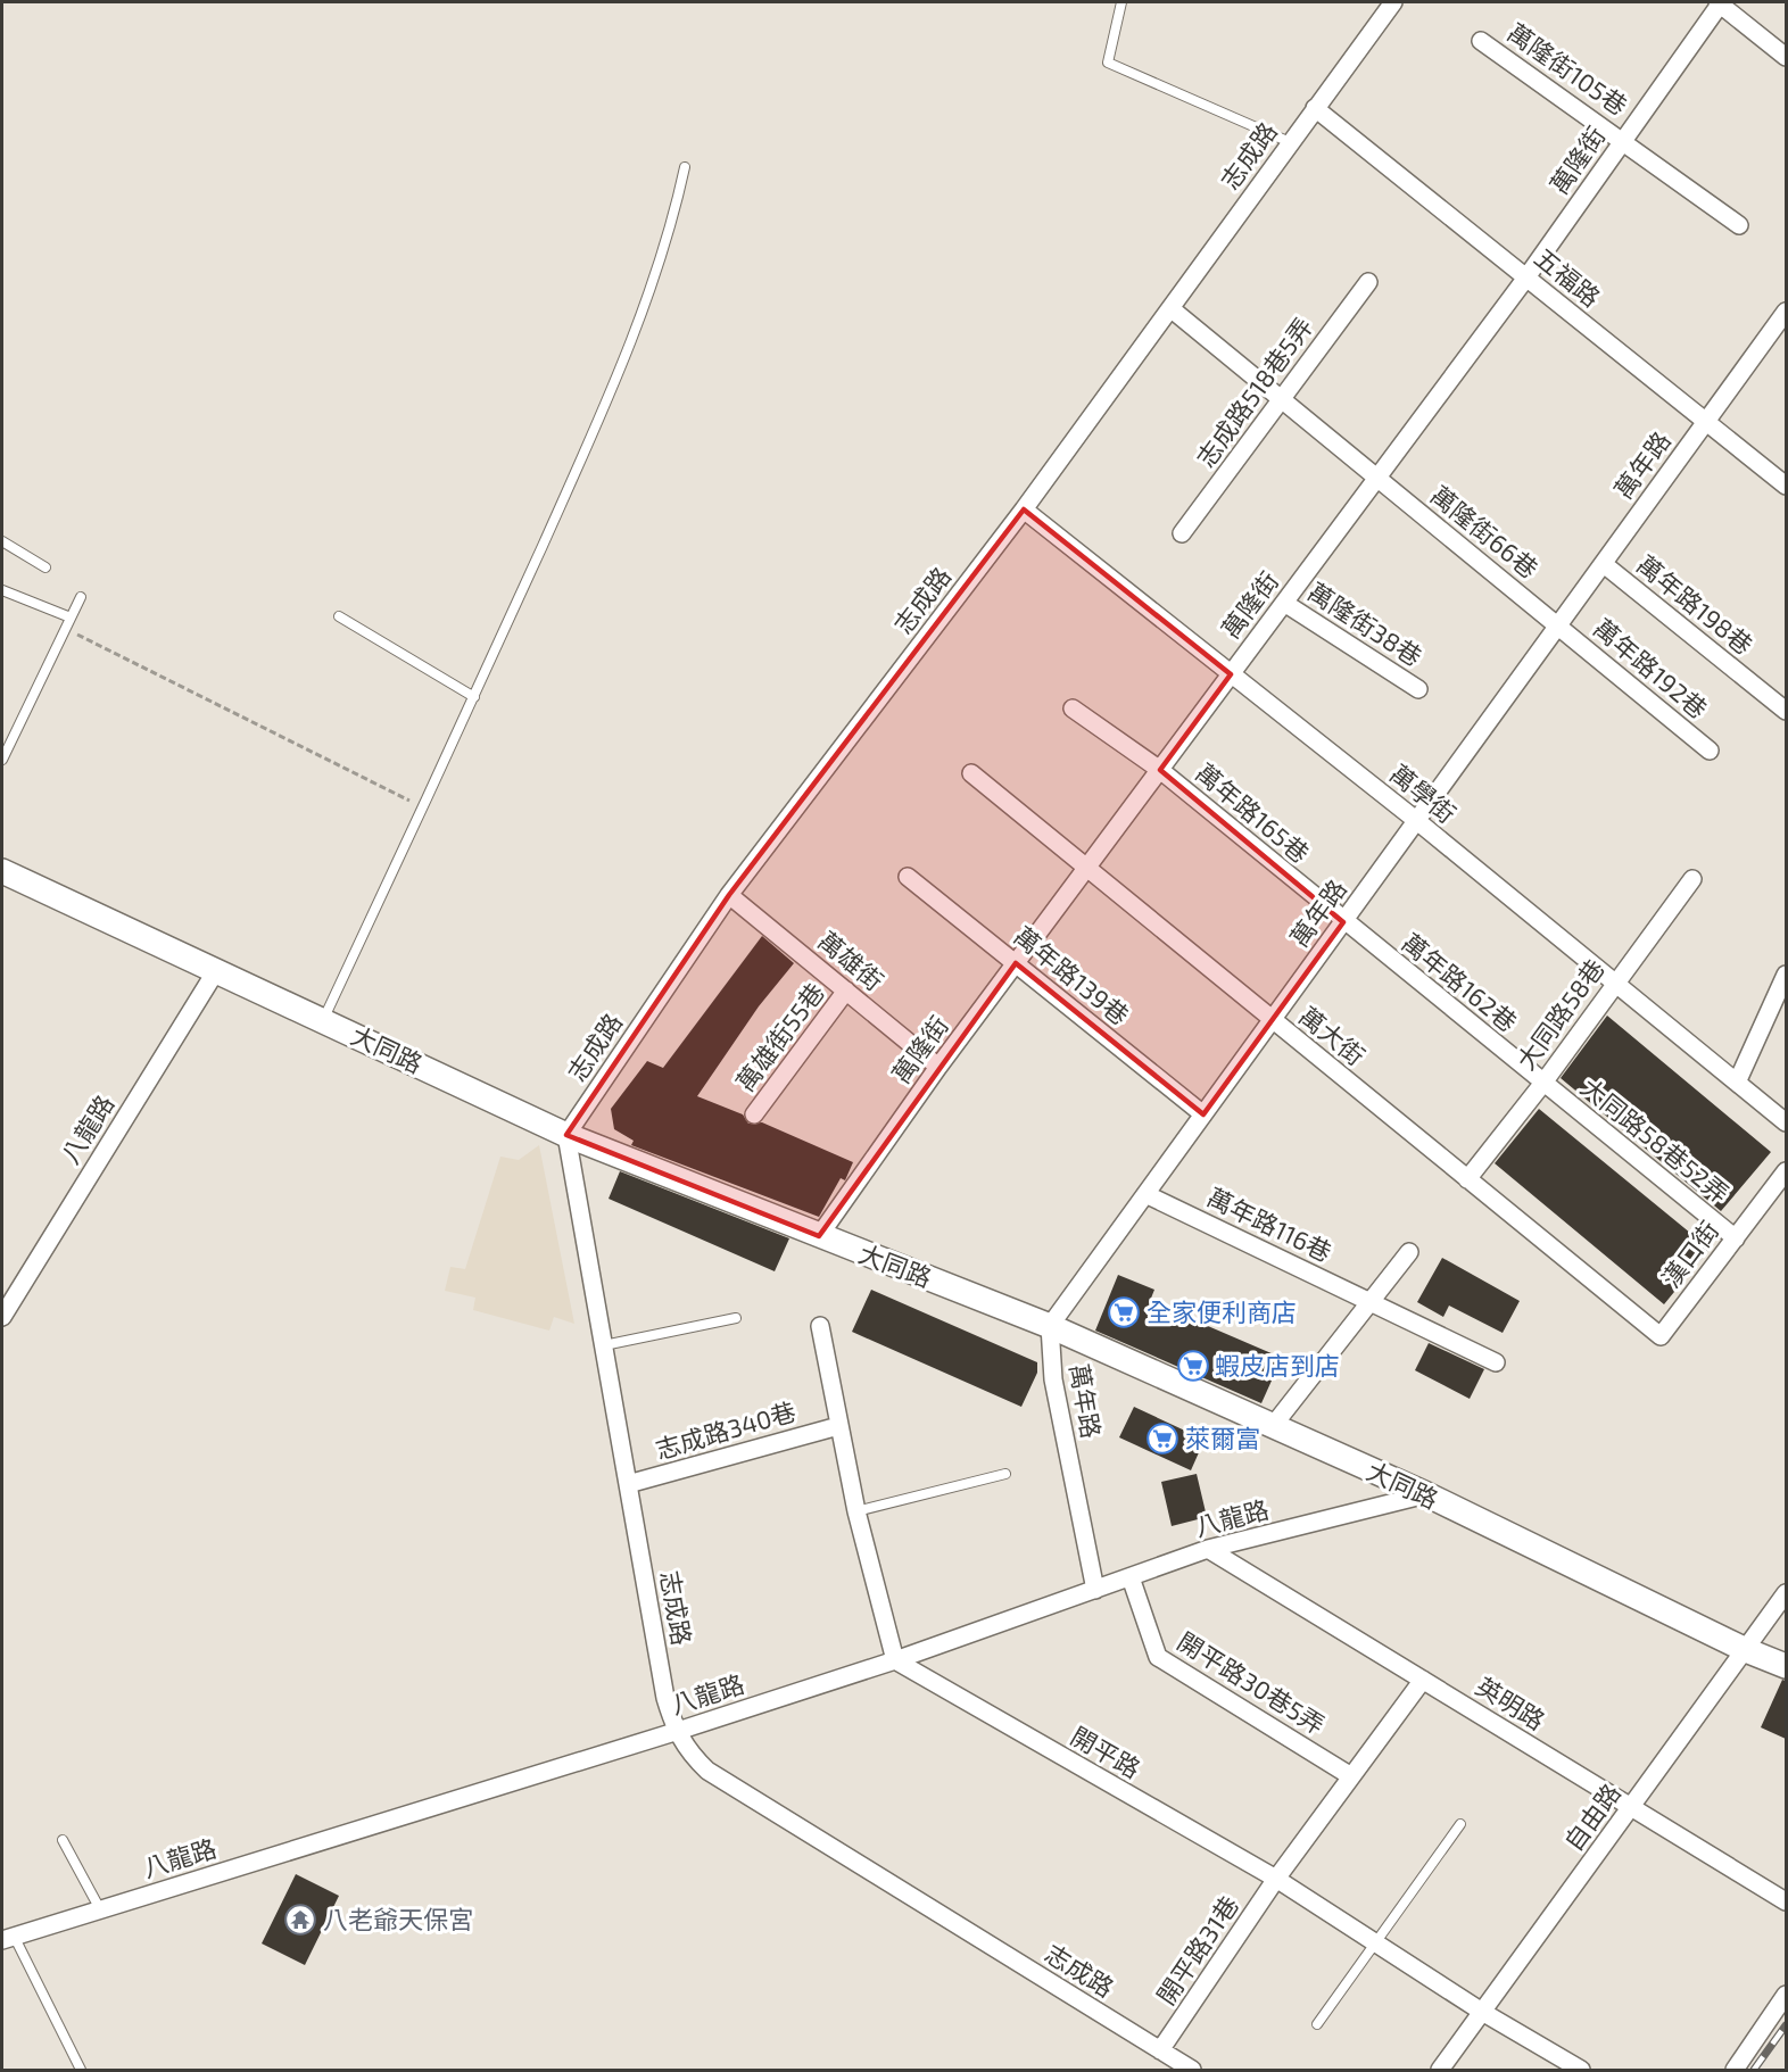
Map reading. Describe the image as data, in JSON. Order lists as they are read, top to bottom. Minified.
{"streets":{"main road":["大同路"],"street":["萬隆街105巷","志成路","萬隆街","五福路","志成路518巷5弄","萬年路","萬隆街66巷","萬年路198巷","萬隆街38巷","萬年路192巷","萬學街","萬年路165巷","萬雄街","萬年路139巷","萬年路162巷","大同路58巷","萬大街","萬雄街55巷","八龍路","大同路58巷52弄","萬年路116巷","漢口街","志成路340巷","開平路30巷5弄","英明路","開平路","自由路","開平路31巷"]},"crossings":[["萬隆街105巷","萬隆街"],["志成路","五福路"],["志成路","萬隆街66巷"],["志成路","萬學街"],["志成路","萬雄街"],["志成路","大同路"],["志成路","八龍路"],["志成路","志成路340巷"],["志成路","開平路31巷"],["萬隆街","五福路"],["萬隆街","萬隆街66巷"],["萬隆街","萬隆街38巷"],["萬隆街","萬學街"],["萬隆街","萬年路165巷"],["萬隆街","萬雄街"],["萬隆街","萬年路139巷"],["萬隆街","萬大街"],["萬隆街","大同路"],["五福路","萬年路"],["志成路518巷5弄","萬隆街66巷"],["萬年路","萬隆街66巷"],["萬年路","萬年路198巷"],["萬年路","萬年路192巷"],["萬年路","萬學街"],["萬年路","萬年路165巷"],["萬年路","萬年路139巷"],["萬年路","萬年路162巷"],["萬年路","萬大街"],["萬年路","大同路"],["萬年路","八龍路"],["萬年路","萬年路116巷"],["萬隆街66巷","萬年路192巷"],["萬學街","大同路58巷"],["萬年路165巷","萬年路162巷"],["萬雄街","萬雄街55巷"],["萬年路162巷","大同路58巷"],["萬年路162巷","大同路58巷52弄"],["大同路58巷","萬大街"],["大同路58巷","大同路58巷52弄"],["萬大街","漢口街"],["大同路","八龍路"],["大同路","自由路"],["八龍路","開平路30巷5弄"],["八龍路","英明路"],["八龍路","開平路"],["大同路58巷52弄","漢口街"],["開平路30巷5弄","開平路31巷"],["英明路","自由路"],["英明路","開平路31巷"],["開平路","自由路"],["開平路","開平路31巷"]],"places":{"supermarket":["全家便利商店","蝦皮店到店","萊爾富"],"temple":["八老爺天保宮"]}}
